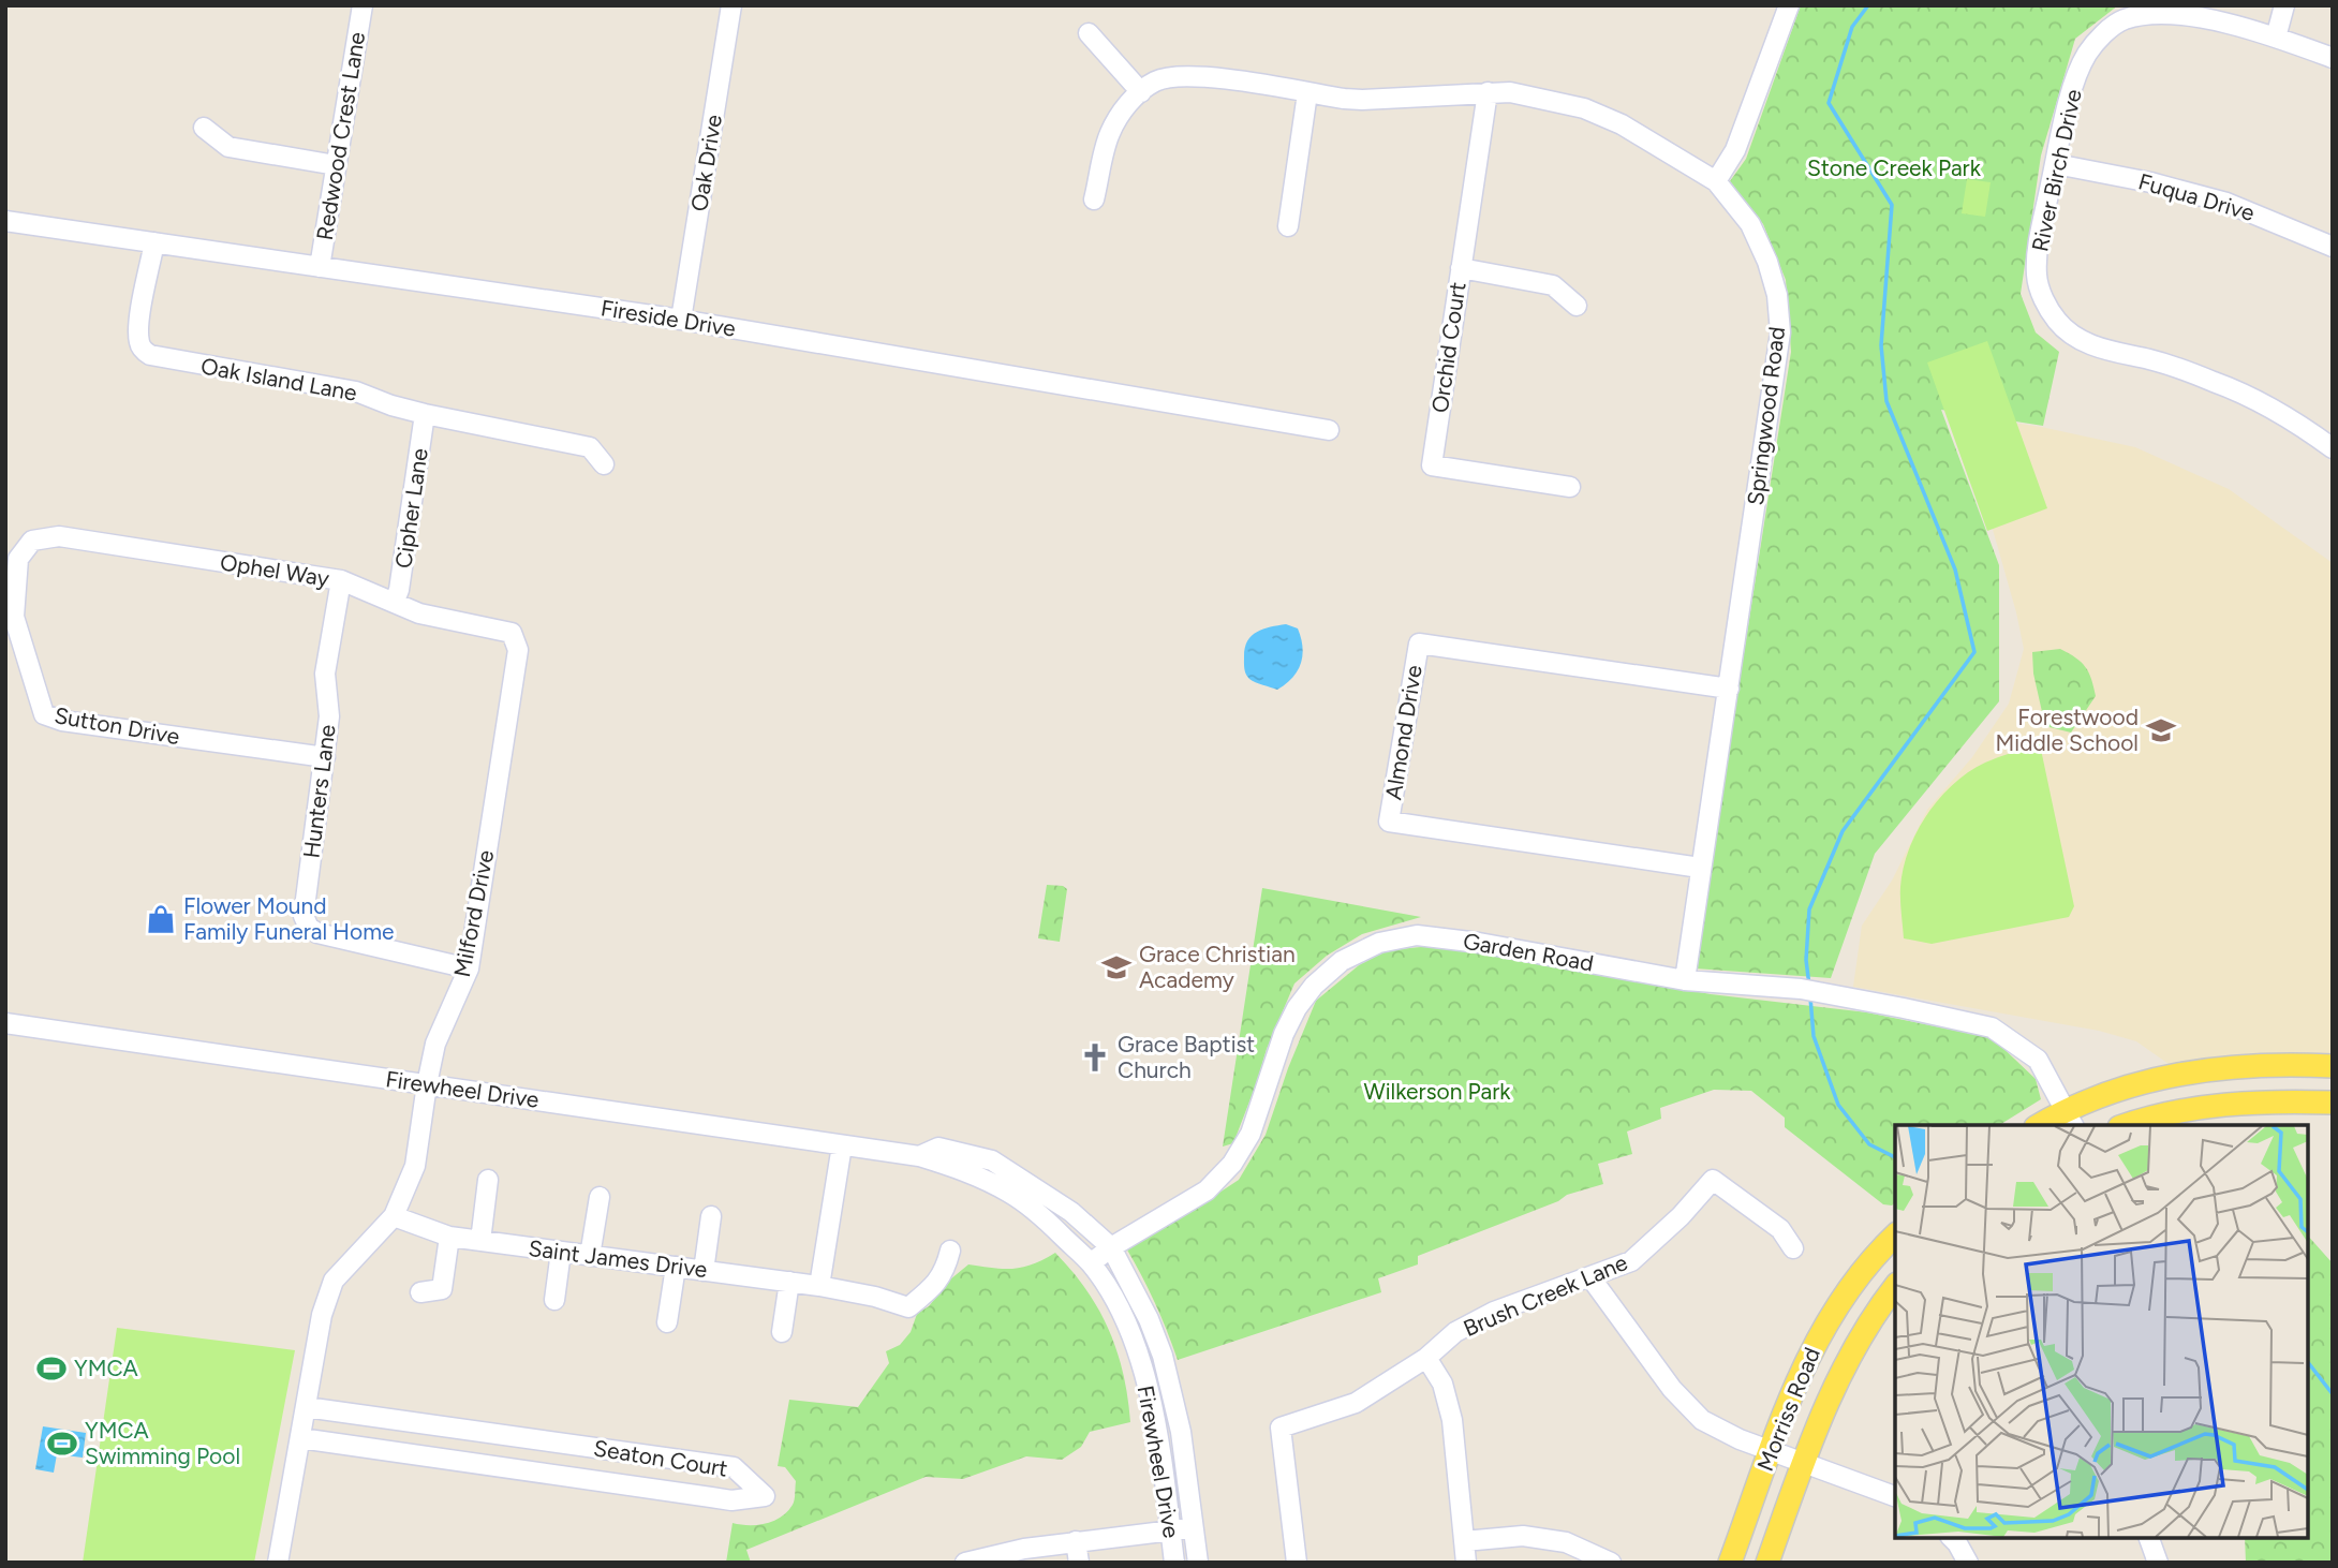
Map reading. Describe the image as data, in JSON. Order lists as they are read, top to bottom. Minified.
{"streets":{"main road":["Morriss Road"],"street":["Redwood Crest Lane","Oak Drive","River Birch Drive","Fuqua Drive","Fireside Drive","Orchid Court","Oak Island Lane","Springwood Road","Cipher Lane","Ophel Way","Sutton Drive","Almond Drive","Hunters Lane","Milford Drive","Garden Road","Firewheel Drive","Saint James Drive","Brush Creek Lane","Seaton Court"]},"crossings":[["Redwood Crest Lane","Fireside Drive"],["Oak Drive","Fireside Drive"],["River Birch Drive","Fuqua Drive"],["Fireside Drive","Oak Island Lane"],["Orchid Court","Springwood Road"],["Oak Island Lane","Cipher Lane"],["Springwood Road","Almond Drive"],["Springwood Road","Garden Road"],["Cipher Lane","Ophel Way"],["Ophel Way","Sutton Drive"],["Ophel Way","Hunters Lane"],["Ophel Way","Milford Drive"],["Sutton Drive","Hunters Lane"],["Hunters Lane","Milford Drive"],["Milford Drive","Firewheel Drive"],["Milford Drive","Saint James Drive"],["Milford Drive","Seaton Court"],["Garden Road","Firewheel Drive"]],"parks":["Stone Creek Park","Wilkerson Park"],"places":{"school or university":["Forestwood Middle School","Grace Christian Academy"],"shop":["Flower Mound Family Funeral Home"],"church":["Grace Baptist Church"],"sports":["YMCA","YMCA Swimming Pool"]}}
